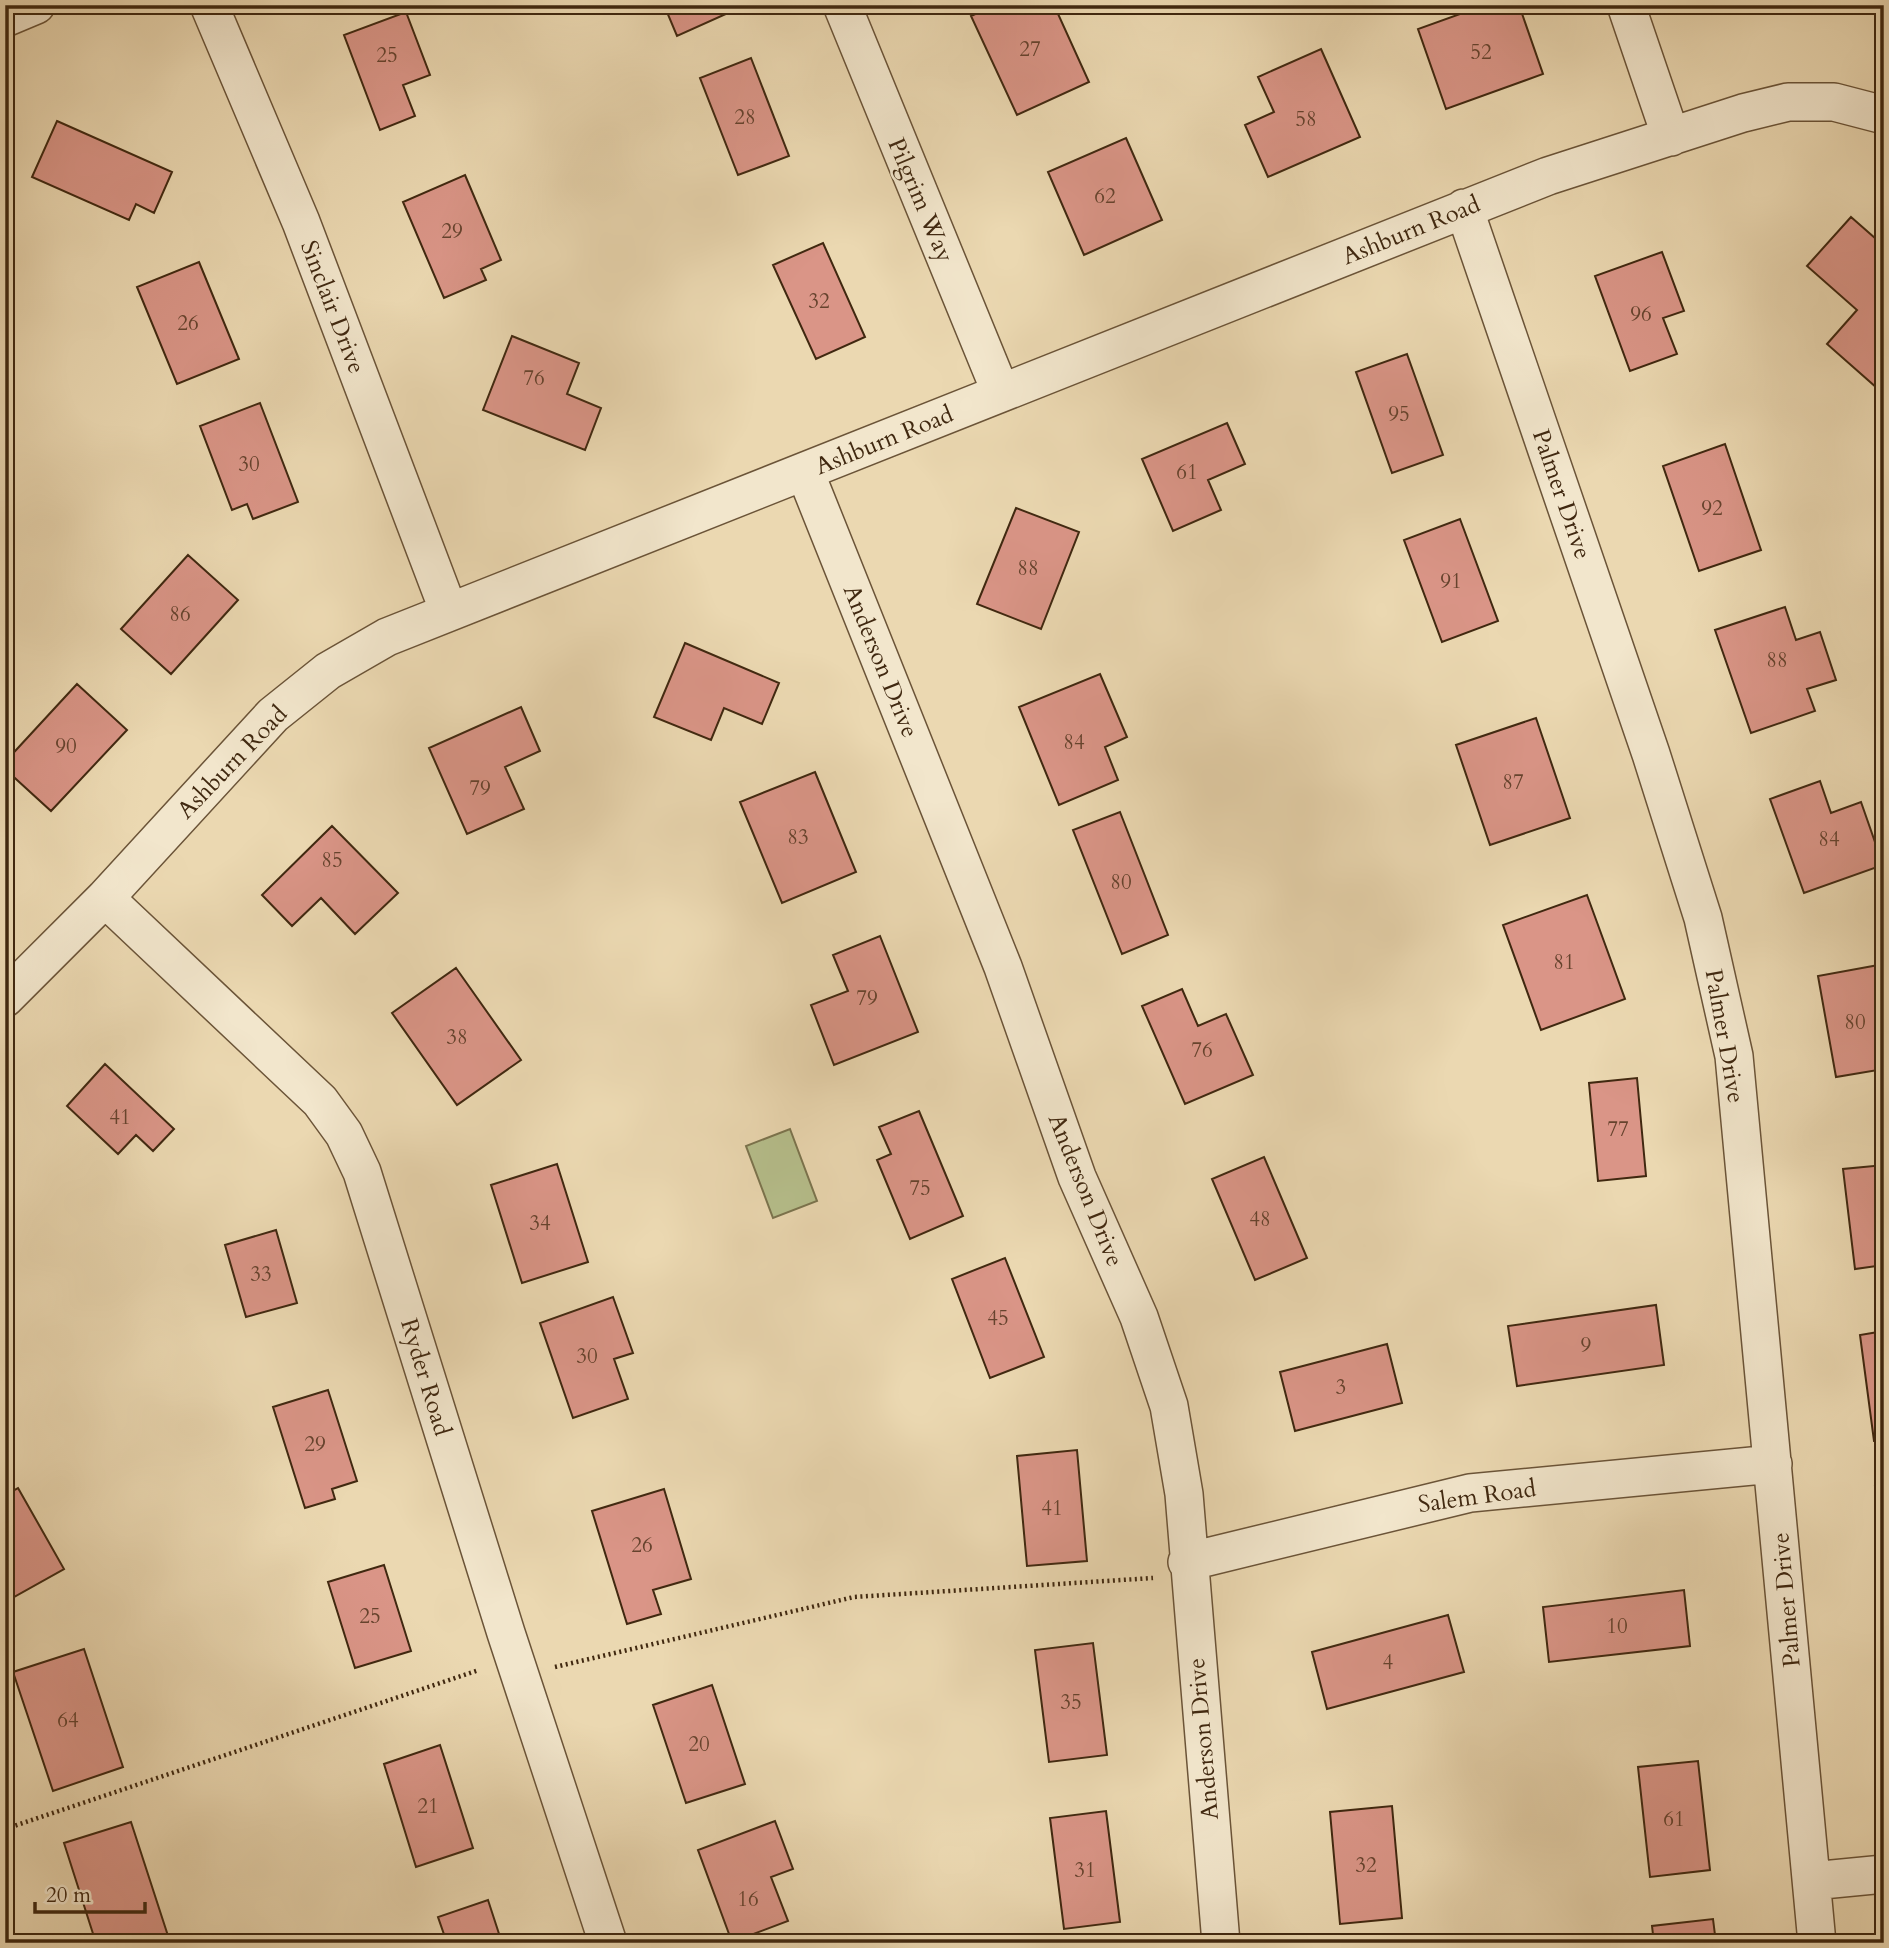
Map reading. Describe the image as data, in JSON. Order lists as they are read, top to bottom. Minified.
{"streets":{"street":["Pilgrim Way","Ashburn Road","Sinclair Drive","Palmer Drive","Anderson Drive","Ryder Road","Salem Road"]},"crossings":[["Pilgrim Way","Ashburn Road"],["Ashburn Road","Sinclair Drive"],["Ashburn Road","Palmer Drive"],["Ashburn Road","Anderson Drive"],["Ashburn Road","Ryder Road"],["Palmer Drive","Salem Road"],["Anderson Drive","Salem Road"]],"house_numbers":["27","52","25","28","58","62","29","32","96","26","76","95","30","61","92","88","91","86","88","84","90","87","79","83","84","85","80","81","79","80","38","76","41","77","75","48","34","33","45","9","30","3","29","41","26","25","10","4","35","64","20","21","61","32","31","16"],"scale_bar":"20 m"}
